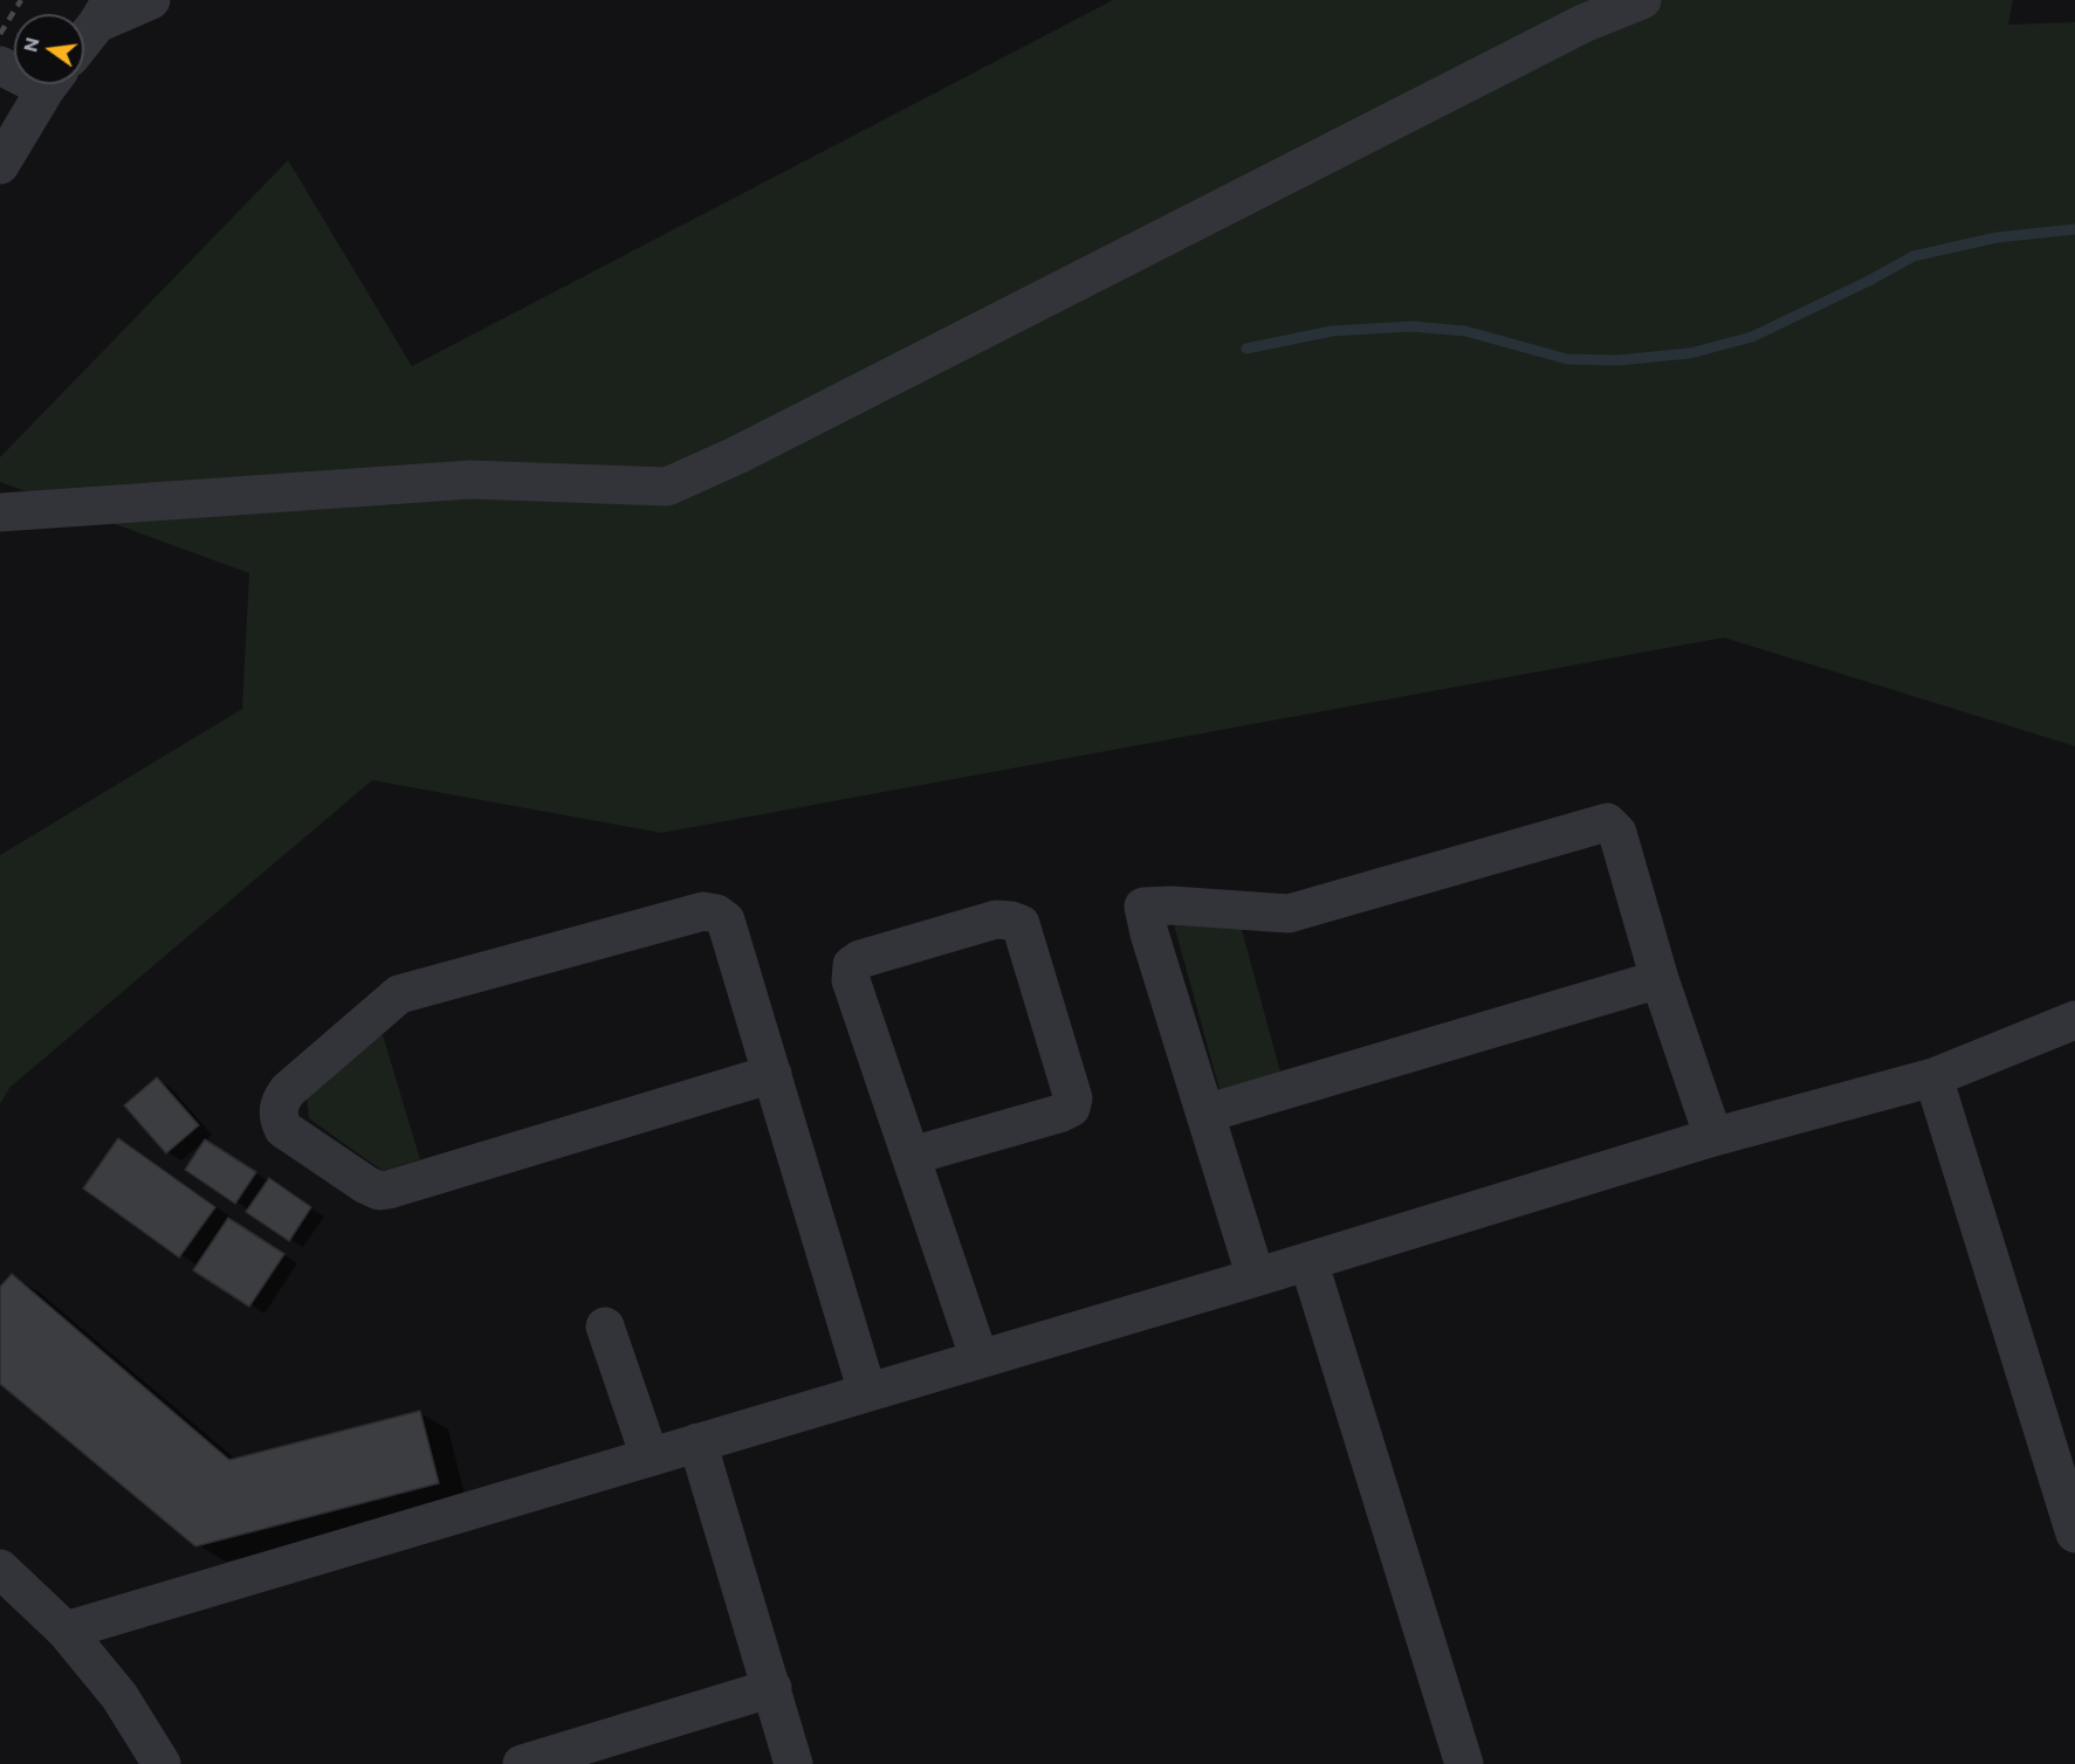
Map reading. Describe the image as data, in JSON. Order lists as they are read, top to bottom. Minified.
{"north":"left"}
